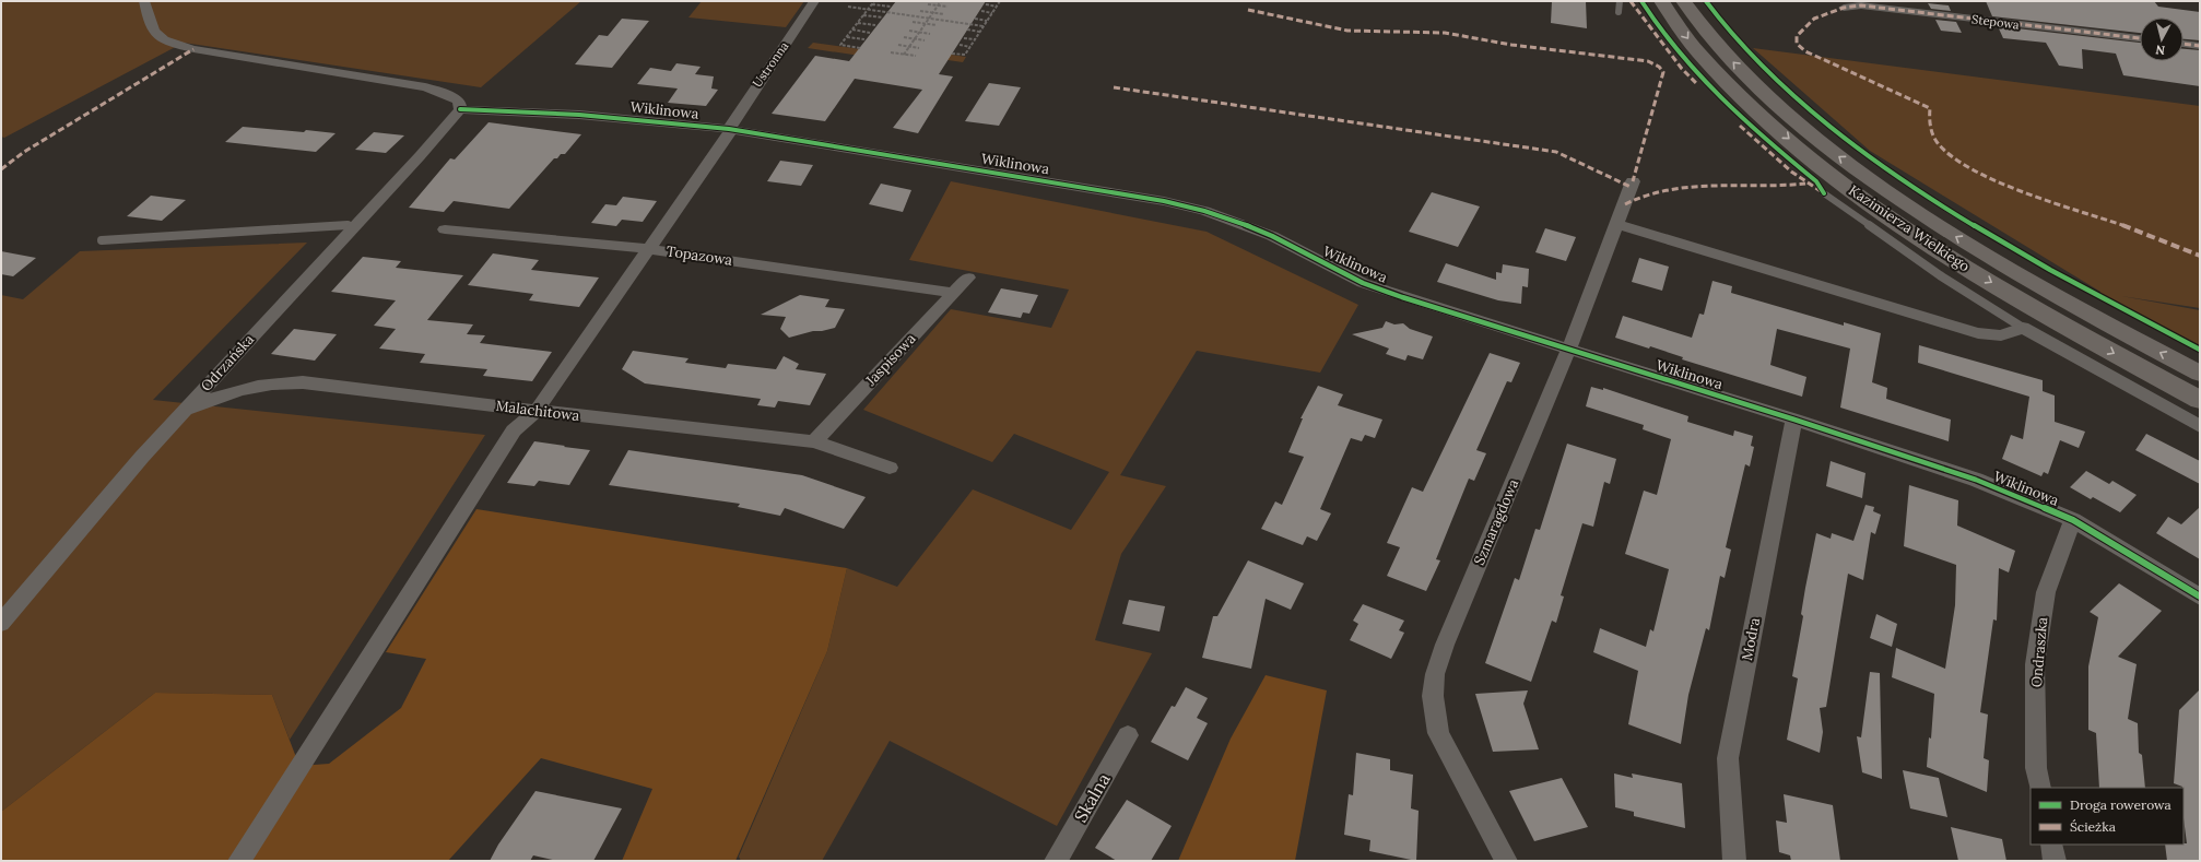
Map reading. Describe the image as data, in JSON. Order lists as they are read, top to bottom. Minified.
{"streets":{"main road":["Kazimierza Wielkiego"],"street":["Stepowa","Ustronna","Wiklinowa","Topazowa","Jaspisowa","Odrzańska","Malachitowa","Szmaragdowa","Modra","Ondraszka","Skalna"]},"crossings":[["Ustronna","Wiklinowa"],["Ustronna","Topazowa"],["Ustronna","Malachitowa"],["Wiklinowa","Odrzańska"],["Wiklinowa","Szmaragdowa"],["Wiklinowa","Modra"],["Wiklinowa","Ondraszka"],["Topazowa","Jaspisowa"],["Jaspisowa","Malachitowa"],["Odrzańska","Malachitowa"]],"legend":["Droga rowerowa","Ścieżka"],"north":"bottom"}
